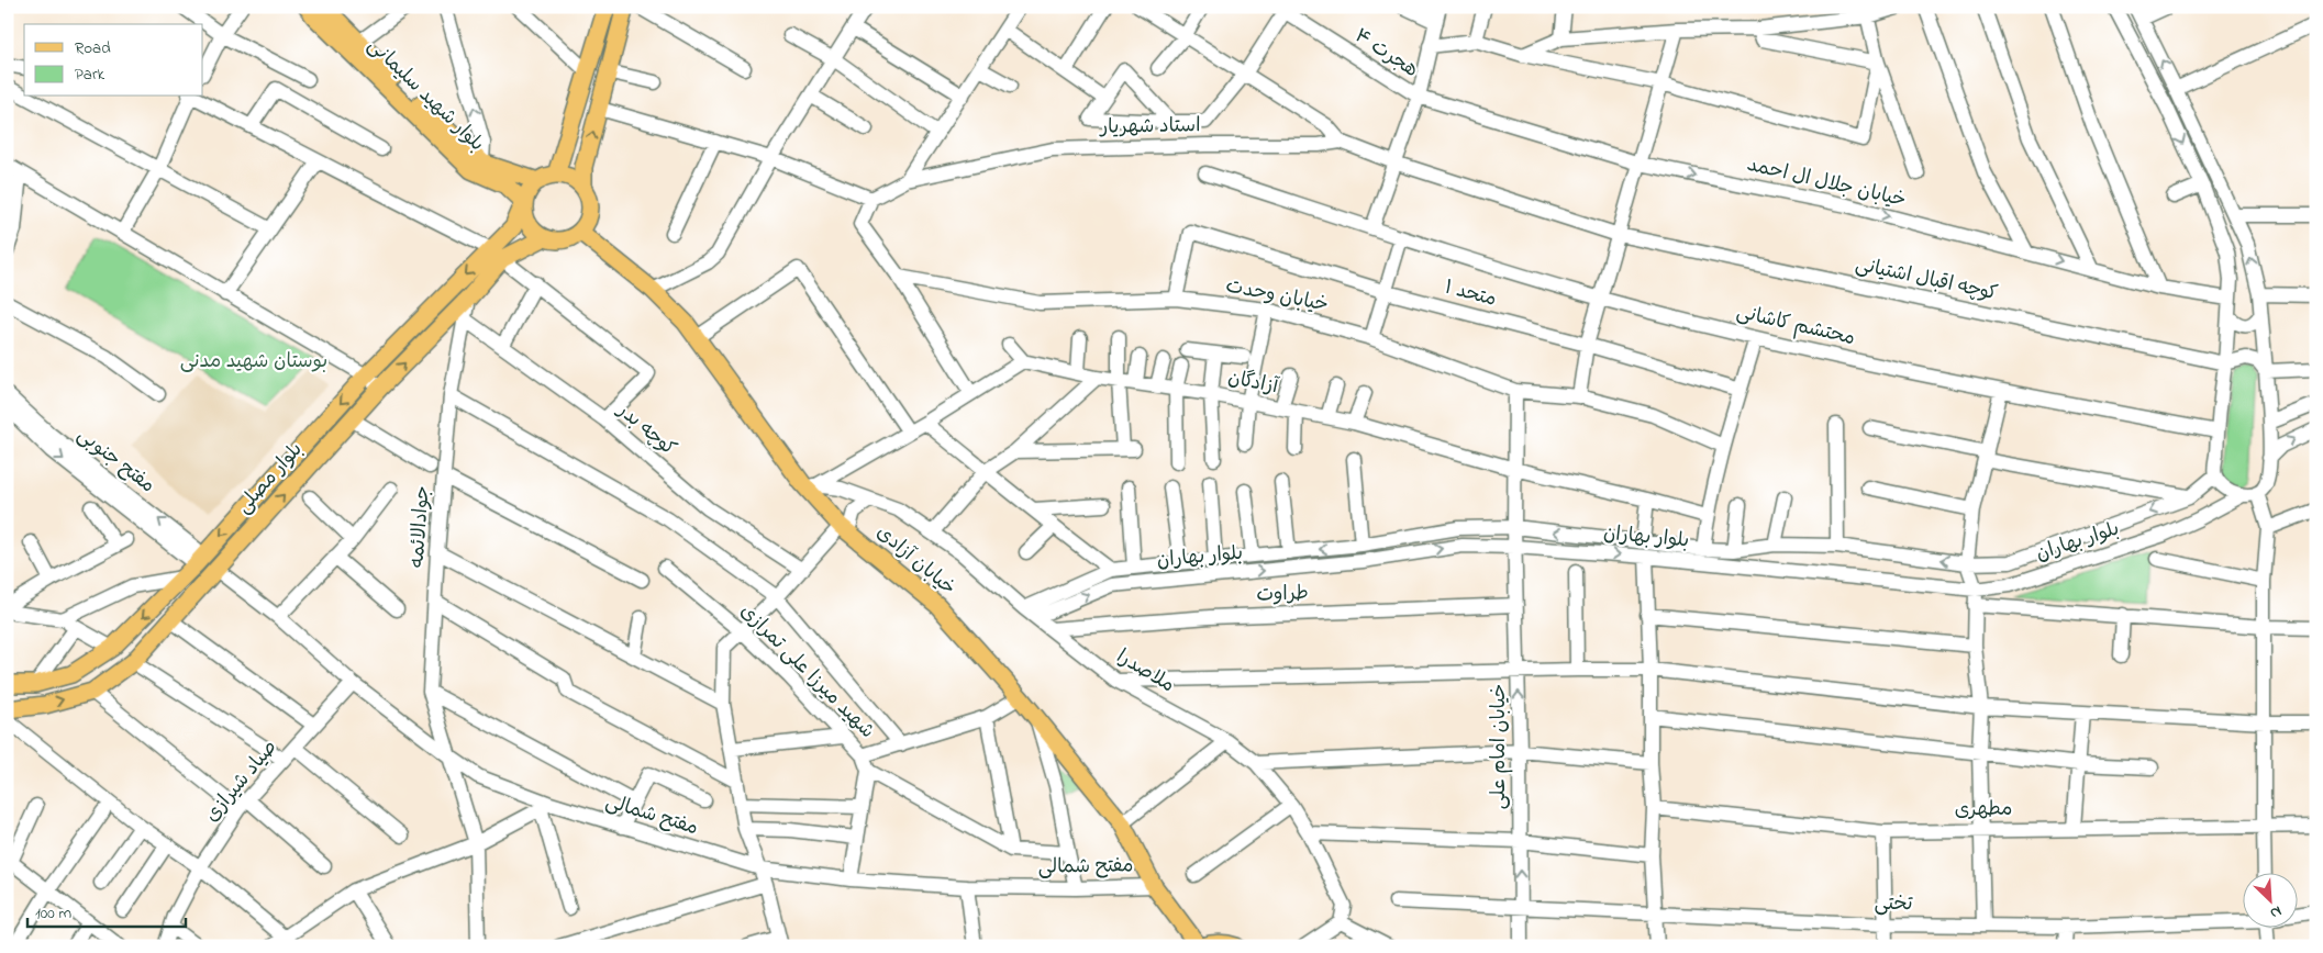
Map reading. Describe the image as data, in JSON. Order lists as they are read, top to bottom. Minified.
{"streets":{"main road":["بلوار شهید سلیمانی","بلوار مصلی","خیابان آزادی"],"street":["هجرت ۴","استاد شهریار","خیابان جلال ال احمد","کوچه اقبال اشتیانی","متحد ۱","خیابان وحدت","محتشم کاشانی","آزادگان","کوچه بدر","مفتح جنوبی","جوادالائمه","بلوار بهاران","طراوت","شهید میرزا علی تمرازی","ملاصدرا","خیابان امام علی","صیاد شیرازی","مطهری","مفتح شمالی","تختی"]},"crossings":[["هجرت ۴","خیابان جلال ال احمد"],["بلوار شهید سلیمانی","بلوار مصلی"],["بلوار شهید سلیمانی","خیابان آزادی"],["استاد شهریار","کوچه اقبال اشتیانی"],["متحد ۱","خیابان وحدت"],["خیابان وحدت","خیابان امام علی"],["آزادگان","خیابان امام علی"],["کوچه بدر","جوادالائمه"],["مفتح جنوبی","بلوار مصلی"],["بلوار مصلی","جوادالائمه"],["بلوار مصلی","خیابان آزادی"],["بلوار مصلی","مفتح شمالی"],["جوادالائمه","مفتح شمالی"],["بلوار بهاران","ملاصدرا"],["بلوار بهاران","خیابان امام علی"],["خیابان آزادی","ملاصدرا"],["خیابان آزادی","مفتح شمالی"],["طراوت","ملاصدرا"],["طراوت","خیابان امام علی"],["خیابان امام علی","تختی"],["صیاد شیرازی","مفتح شمالی"]],"one_way":["خیابان جلال ال احمد"],"parks":["بوستان شهید مدنی"],"legend":["Road","Park"],"scale_bar":"100 m","north":"bottom right"}
